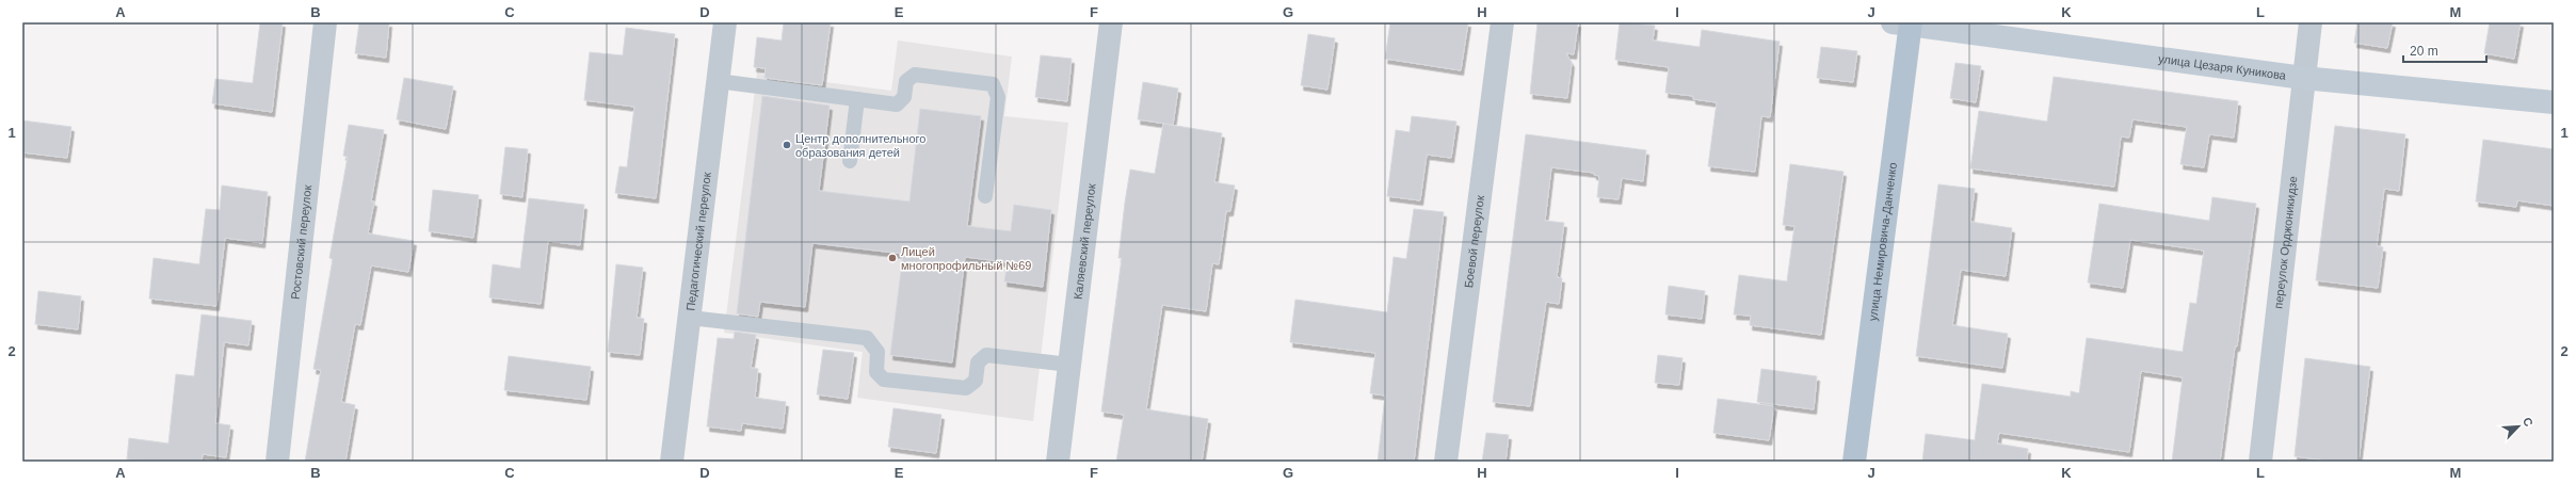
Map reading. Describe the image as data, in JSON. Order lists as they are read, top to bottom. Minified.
{"streets":{"main road":["улица Немировича-Данченко"],"street":["улица Цезаря Куникова","Ростовский переулок","Педагогический переулок","Каляевский переулок","Боевой переулок","переулок Орджоникидзе"]},"crossings":[["улица Цезаря Куникова","улица Немировича-Данченко"],["улица Цезаря Куникова","переулок Орджоникидзе"]],"places":["Центр дополнительного образования детей","Лицей многопрофильный №69"],"scale_bar":"20 m","north":"top right","grid":{"columns":["A","B","C","D","E","F","G","H","I","J","K","L","M"],"rows":["1","2"]}}
